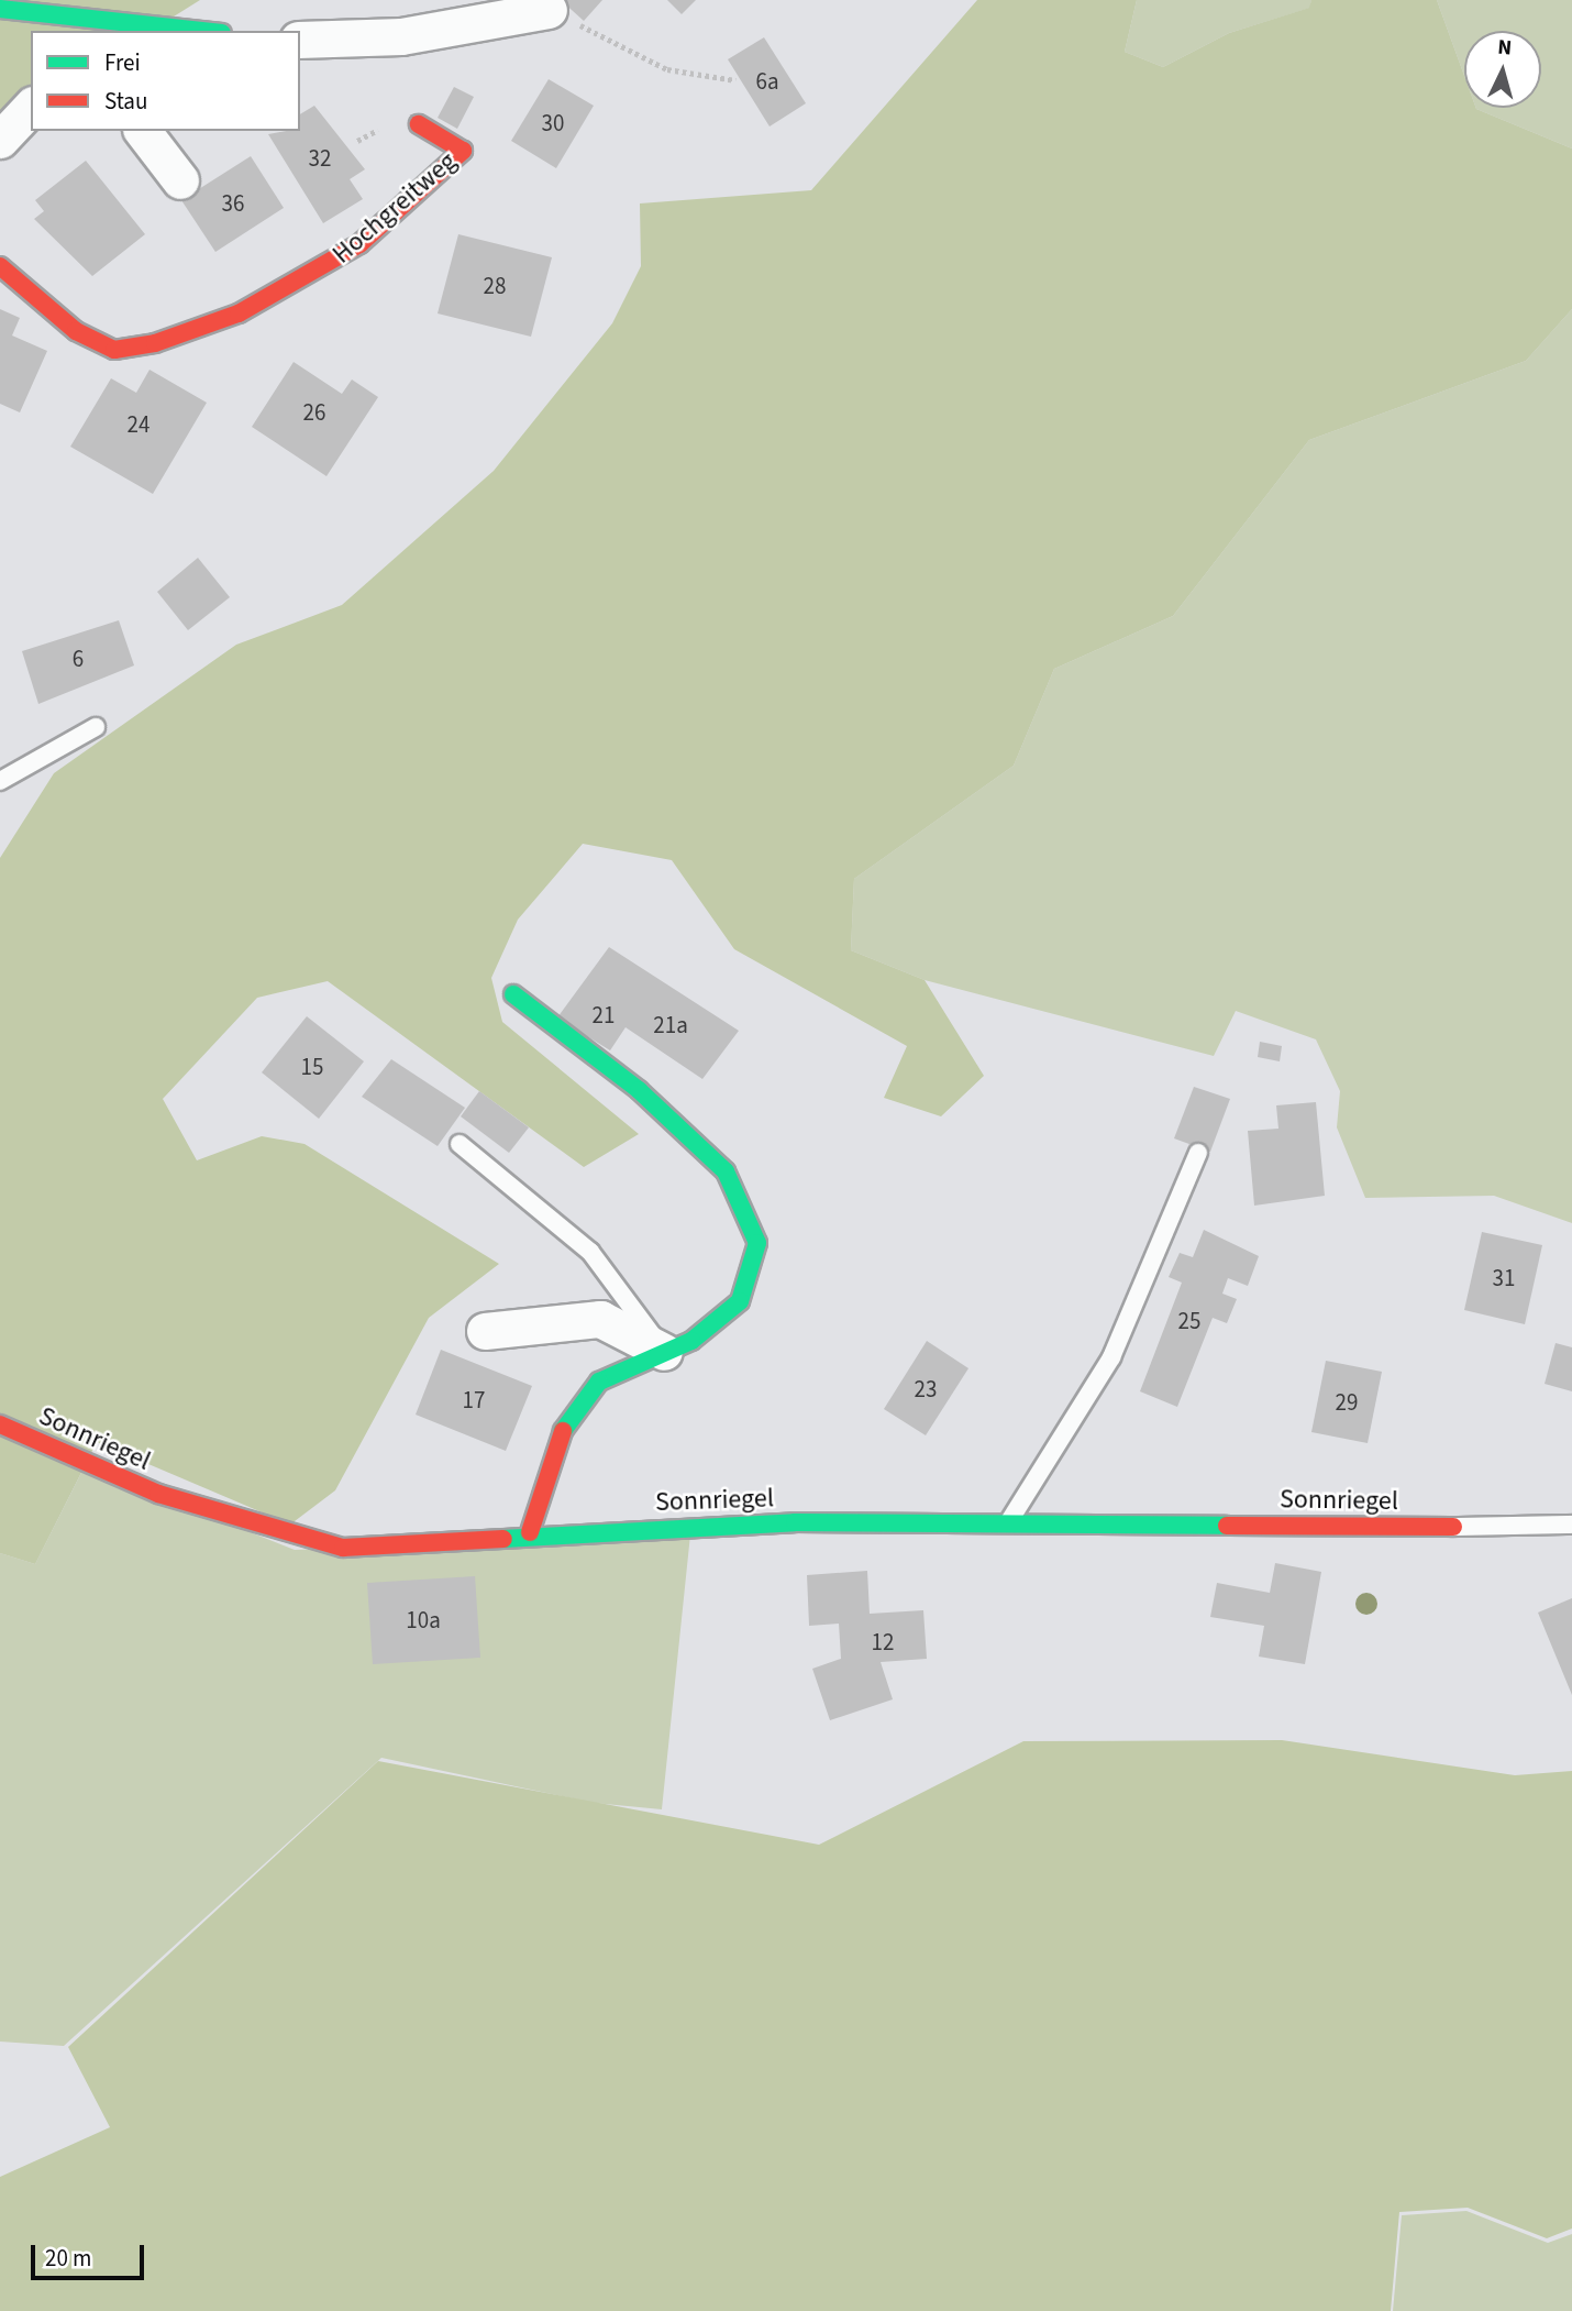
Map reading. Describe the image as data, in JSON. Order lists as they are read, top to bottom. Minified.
{"streets":{"street":["Hochgreitweg","Sonnriegel"]},"house_numbers":["6a","30","32","36","28","26","24","6","21","21a","15","31","25","23","17","29","10a","12"],"legend":["Frei","Stau"],"scale_bar":"20 m","north":"top"}
